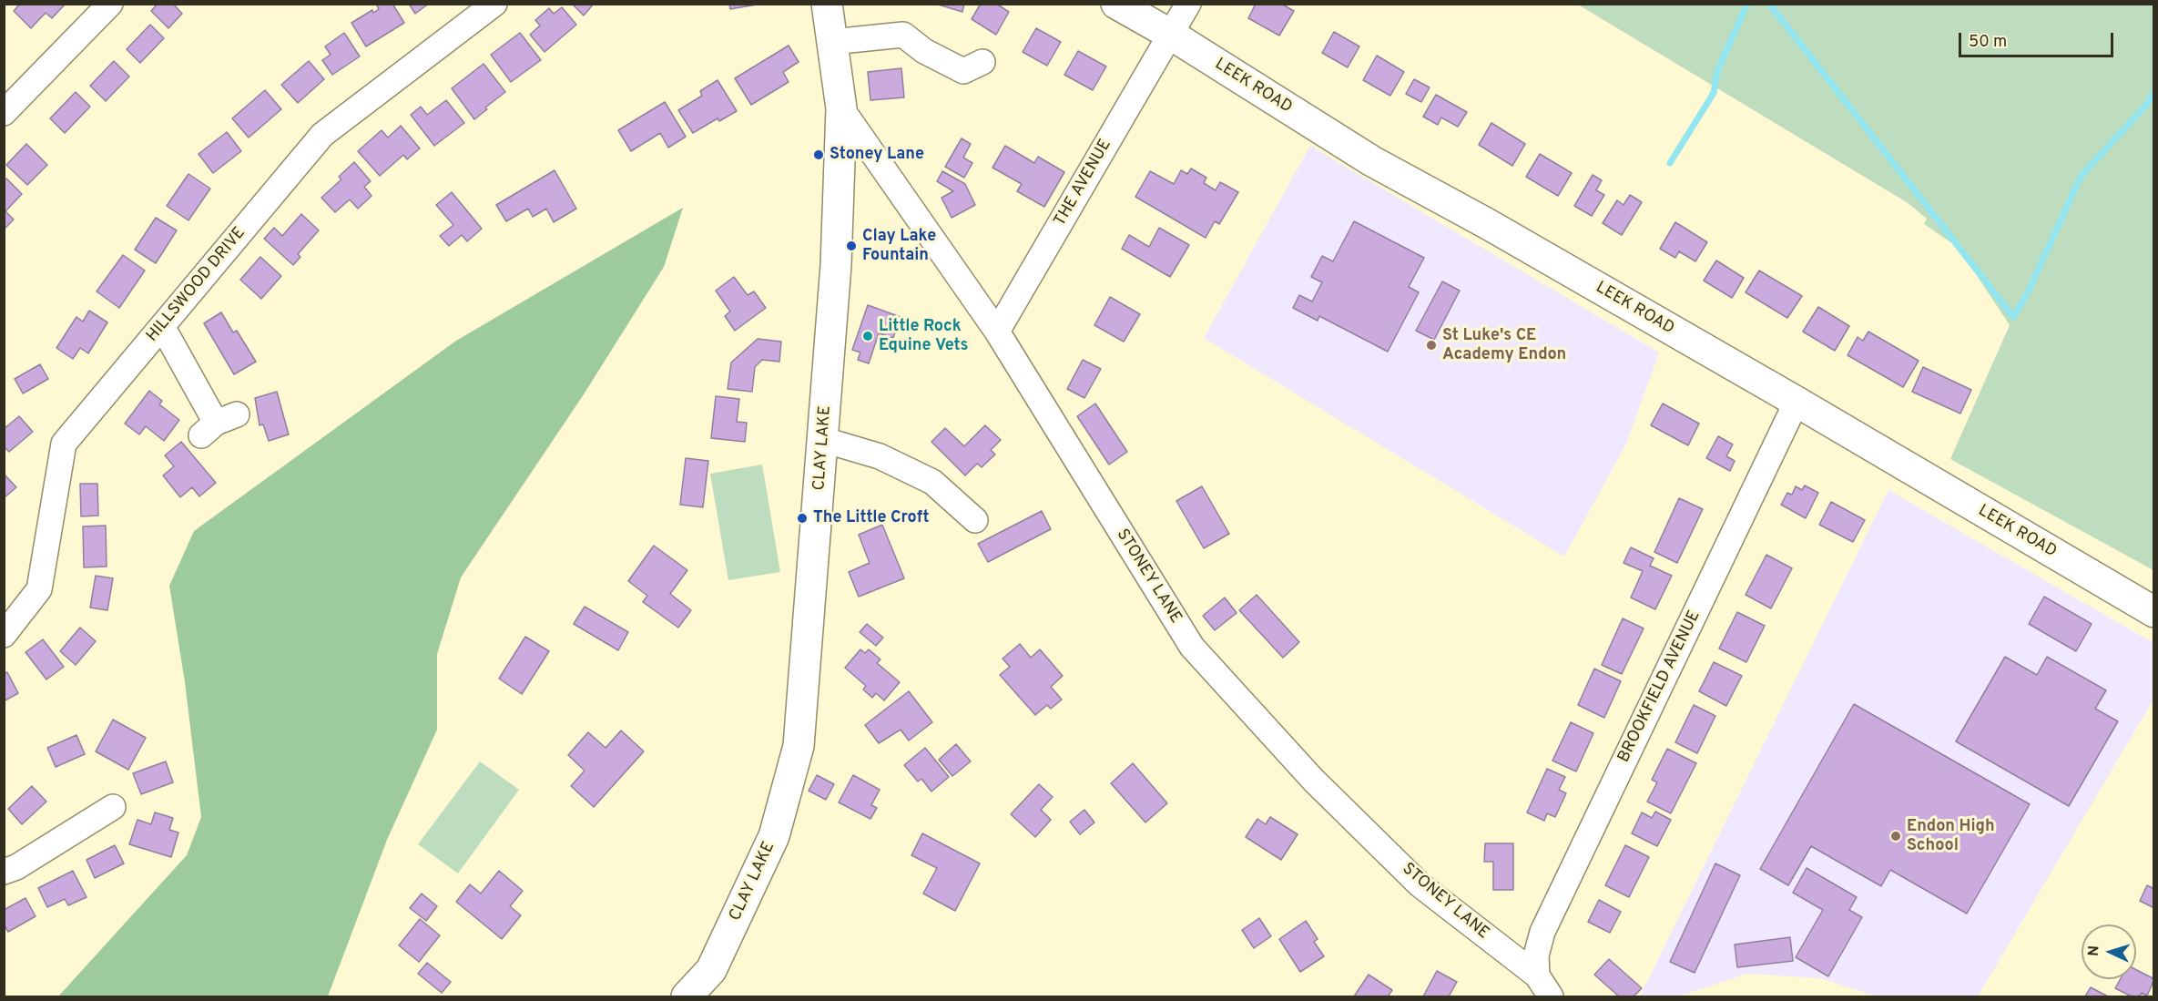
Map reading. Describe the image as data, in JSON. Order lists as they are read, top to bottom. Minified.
{"streets":{"main road":["LEEK ROAD","CLAY LAKE"],"street":["THE AVENUE","HILLSWOOD DRIVE","STONEY LANE","BROOKFIELD AVENUE"]},"crossings":[["LEEK ROAD","THE AVENUE"],["LEEK ROAD","BROOKFIELD AVENUE"],["THE AVENUE","STONEY LANE"],["CLAY LAKE","STONEY LANE"],["STONEY LANE","BROOKFIELD AVENUE"]],"places":["Stoney Lane","Clay Lake Fountain","Little Rock Equine Vets","St Luke's CE Academy Endon","The Little Croft","Endon High School"],"scale_bar":"50 m","north":"left"}
